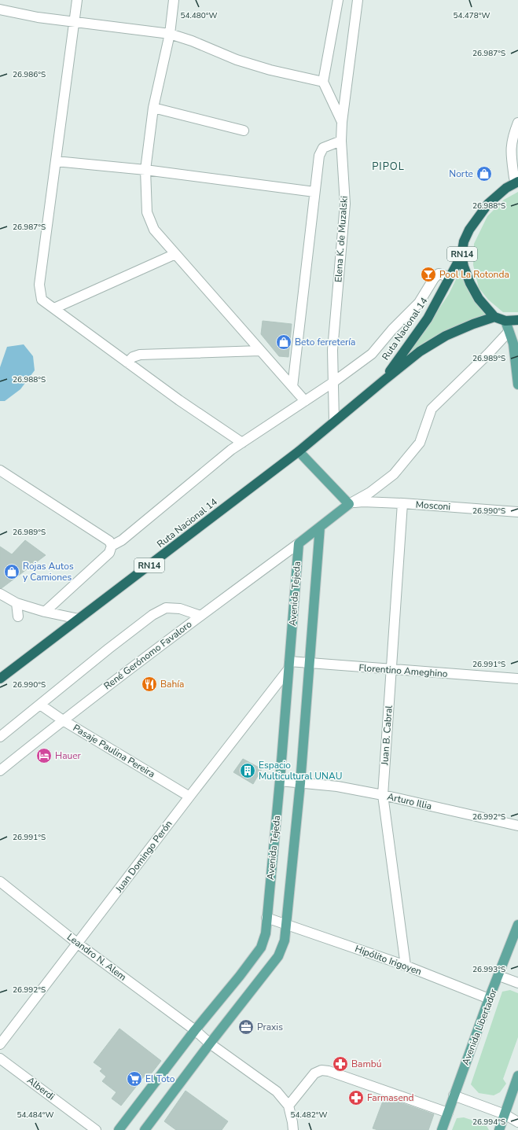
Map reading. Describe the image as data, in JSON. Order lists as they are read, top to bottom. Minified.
{"streets":{"highway":["RN14","Ruta Nacional 14"],"main road":["Avenida Tejeda","Avenida Libertador"],"street":["Elena K. de Muzalski","Mosconi","René Gerónomo Favaloro","Florentino Ameghino","Juan B. Cabral","Pasaje Paulina Pereira","Arturo Illia","Juan Domingo Perón","Leandro N. Alem","Hipólito Irigoyen","Alberdi"]},"crossings":[["Elena K. de Muzalski","Ruta Nacional 14"],["Mosconi","Juan B. Cabral"],["Avenida Tejeda","René Gerónomo Favaloro"],["Avenida Tejeda","Florentino Ameghino"],["Avenida Tejeda","Arturo Illia"],["Avenida Tejeda","Juan Domingo Perón"],["Avenida Tejeda","Leandro N. Alem"],["Avenida Tejeda","Hipólito Irigoyen"],["René Gerónomo Favaloro","Pasaje Paulina Pereira"],["Florentino Ameghino","Juan B. Cabral"],["Florentino Ameghino","Juan Domingo Perón"],["Juan B. Cabral","Arturo Illia"],["Juan B. Cabral","Hipólito Irigoyen"],["Pasaje Paulina Pereira","Juan Domingo Perón"],["Juan Domingo Perón","Leandro N. Alem"],["Hipólito Irigoyen","Avenida Libertador"]],"districts":["PIPOL"],"places":{"shop":["Norte","Beto ferretería","Rojas Autos y Camiones"],"bar":["Pool La Rotonda"],"restaurant":["Bahía"],"hotel":["Hauer"],"building":["Espacio Multicultural UNAU"],"office":["Praxis"],"pharmacy":["Bambú","Farmasend"],"supermarket":["El Toto"]},"coordinates":["54.480°W","54.478°W","26.987°S","26.986°S","26.988°S","26.989°S","26.990°S","26.991°S","26.992°S","26.993°S","54.484°W","54.482°W","26.994°S"]}
